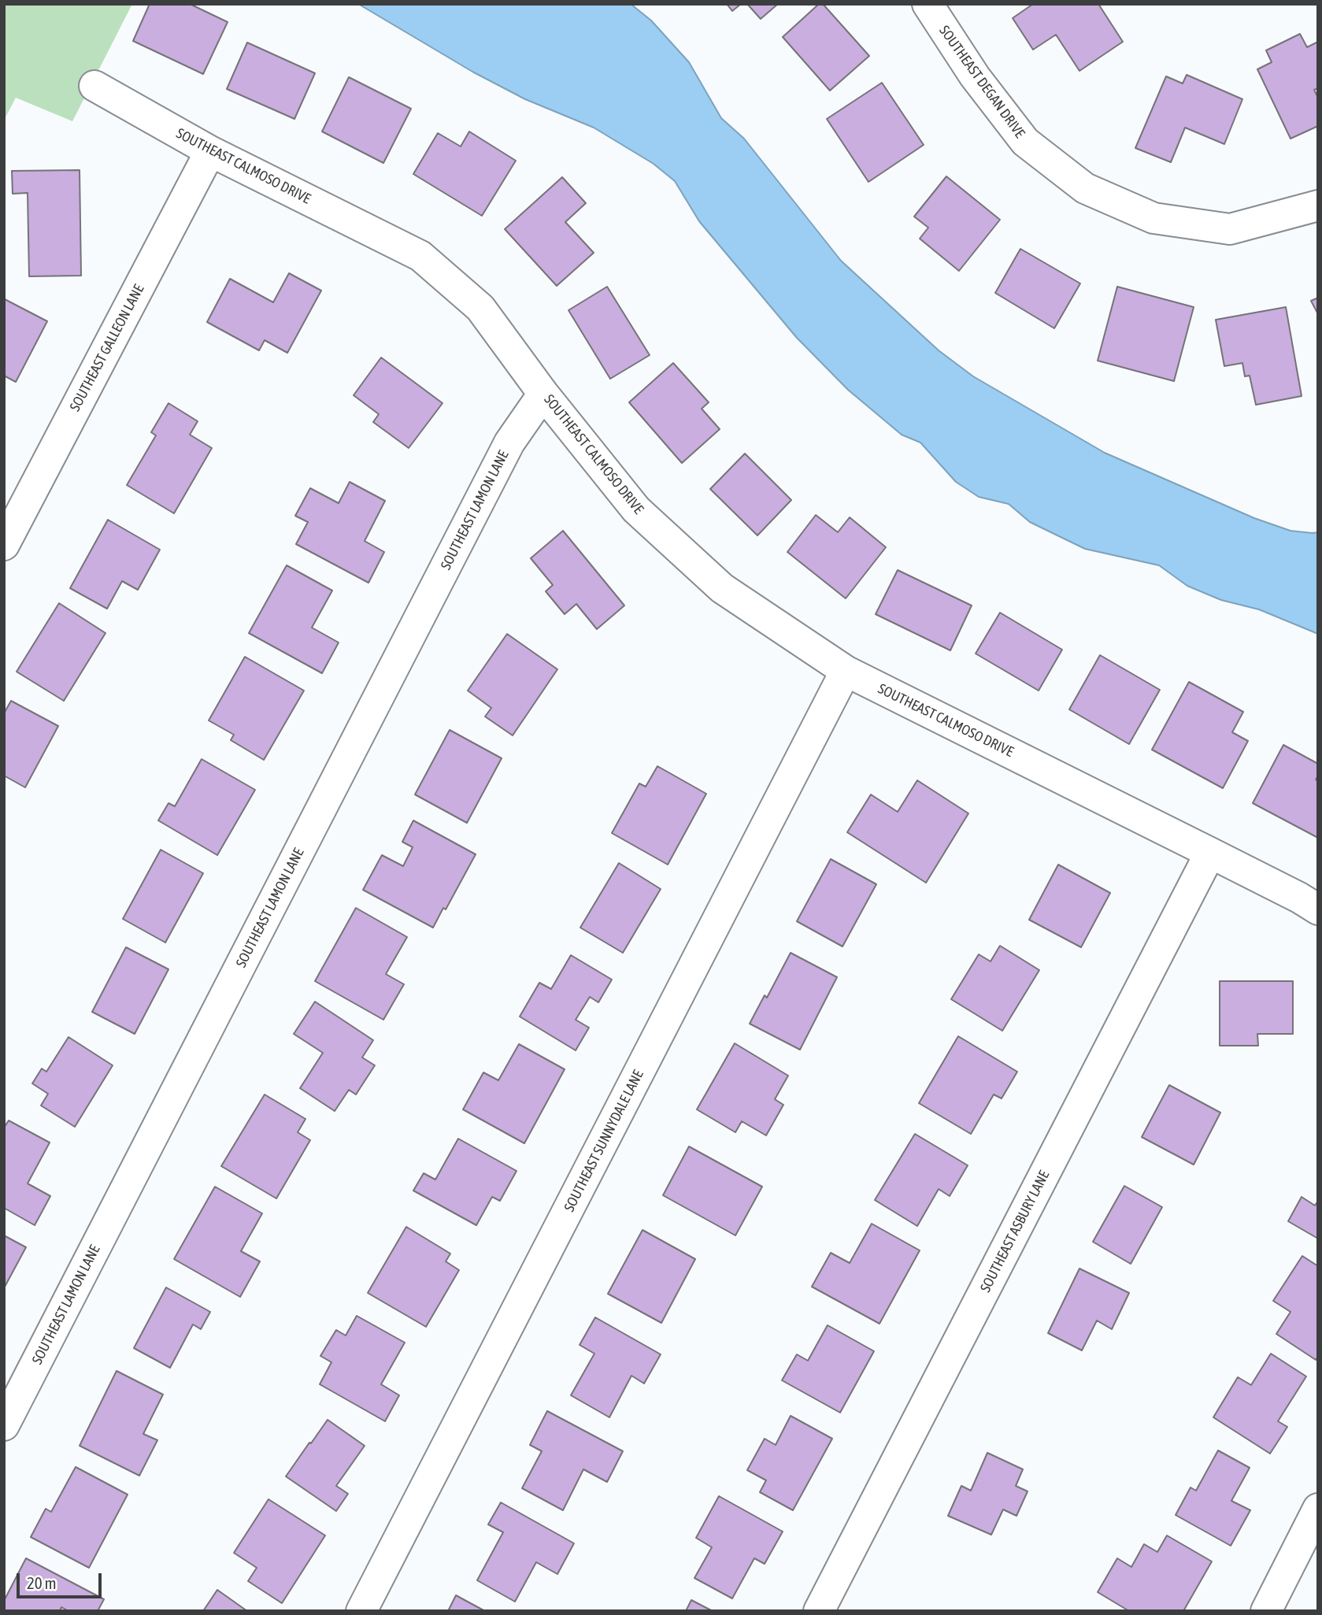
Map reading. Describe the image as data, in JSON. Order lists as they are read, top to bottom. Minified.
{"streets":{"street":["SOUTHEAST DEGAN DRIVE","SOUTHEAST CALMOSO DRIVE","SOUTHEAST GALLEON LANE","SOUTHEAST LAMON LANE","SOUTHEAST SUNNYDALE LANE","SOUTHEAST ASBURY LANE"]},"crossings":[["SOUTHEAST CALMOSO DRIVE","SOUTHEAST GALLEON LANE"],["SOUTHEAST CALMOSO DRIVE","SOUTHEAST LAMON LANE"],["SOUTHEAST CALMOSO DRIVE","SOUTHEAST SUNNYDALE LANE"],["SOUTHEAST CALMOSO DRIVE","SOUTHEAST ASBURY LANE"]],"scale_bar":"20 m"}
